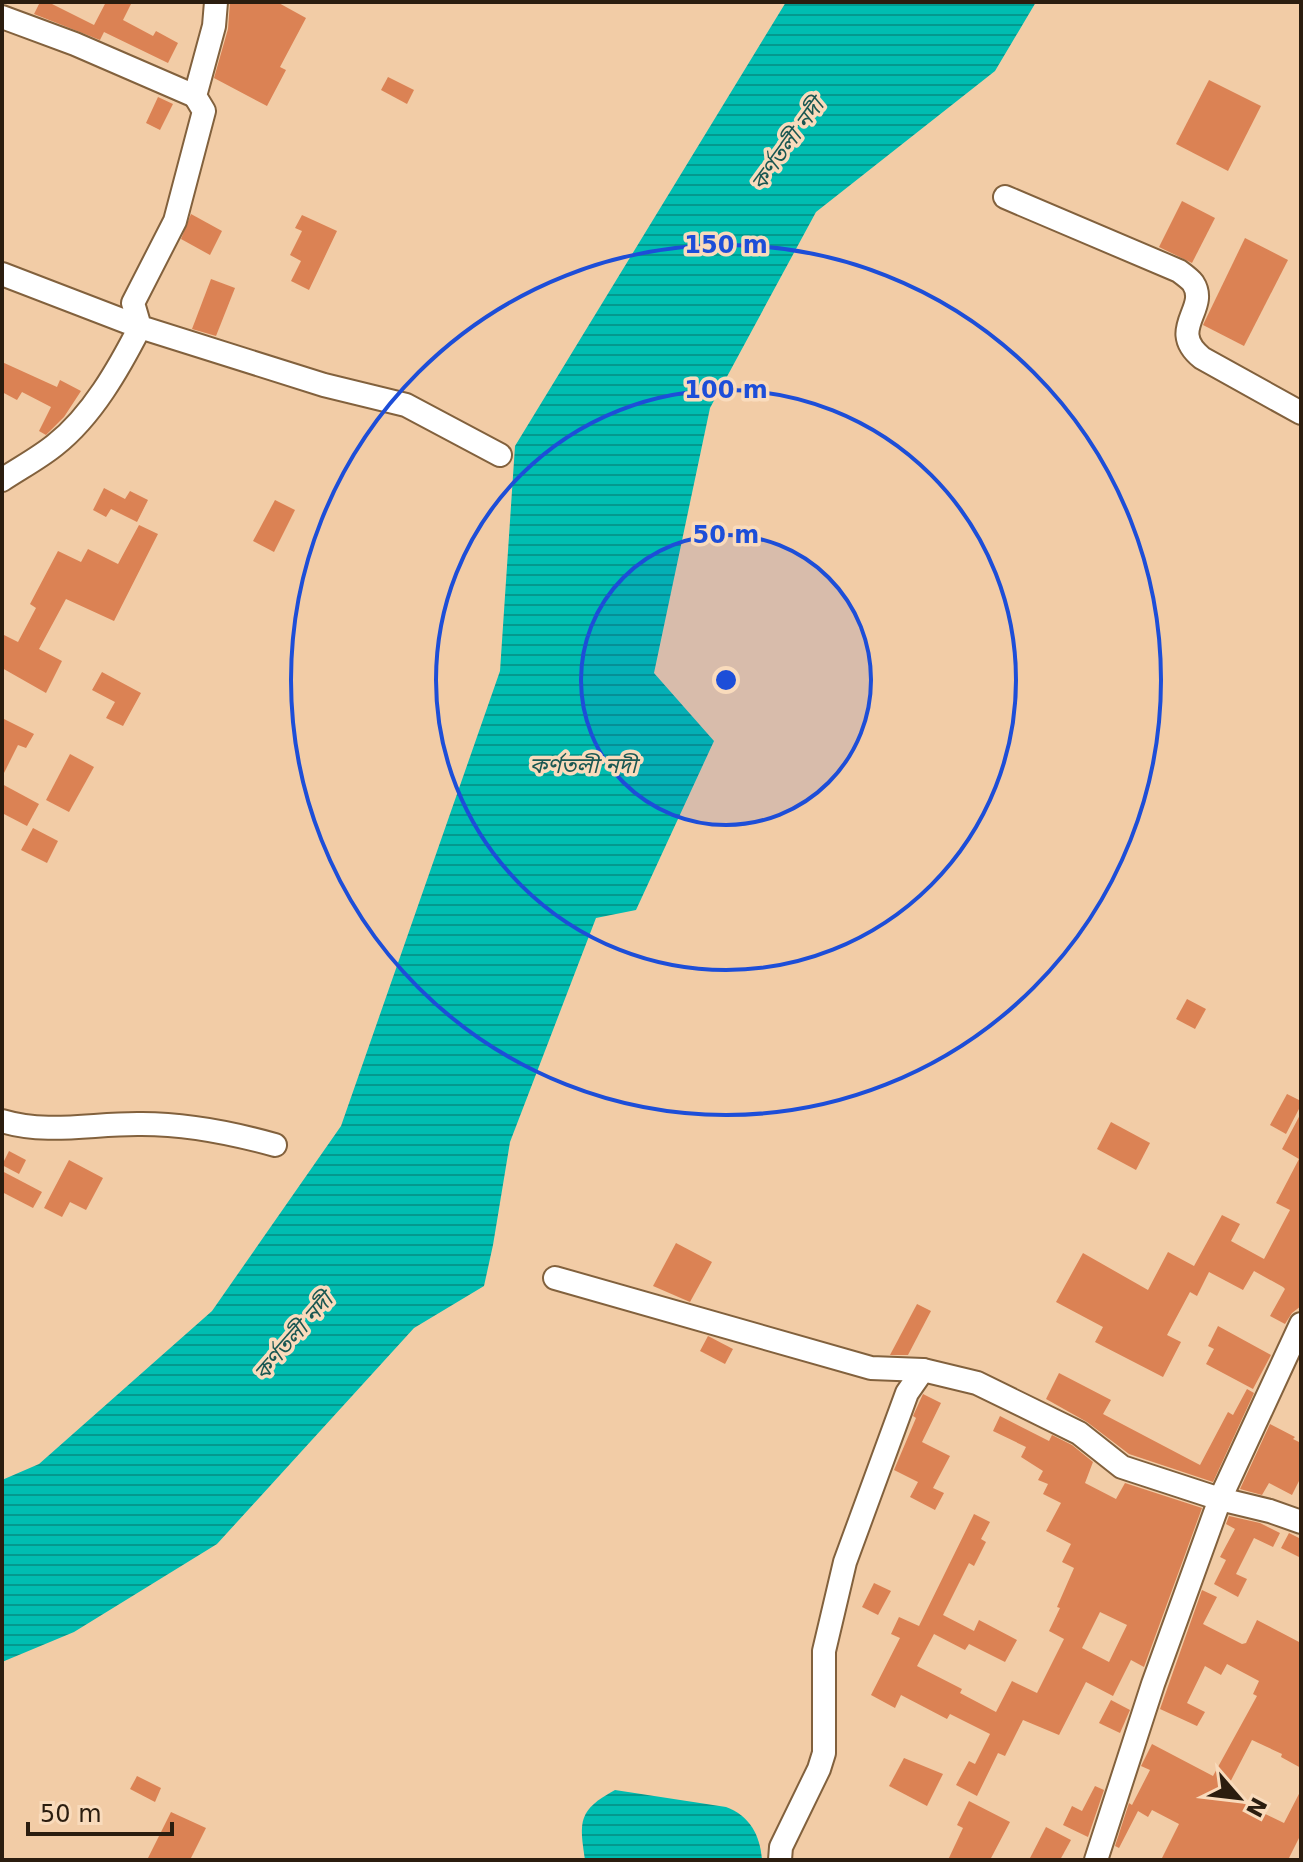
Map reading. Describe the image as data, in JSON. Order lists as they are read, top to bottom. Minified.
{"water":["কর্ণতলী নদী"],"scale_bar":"50 m","north":"bottom right","rings":["150 m","100 m","50 m"]}
